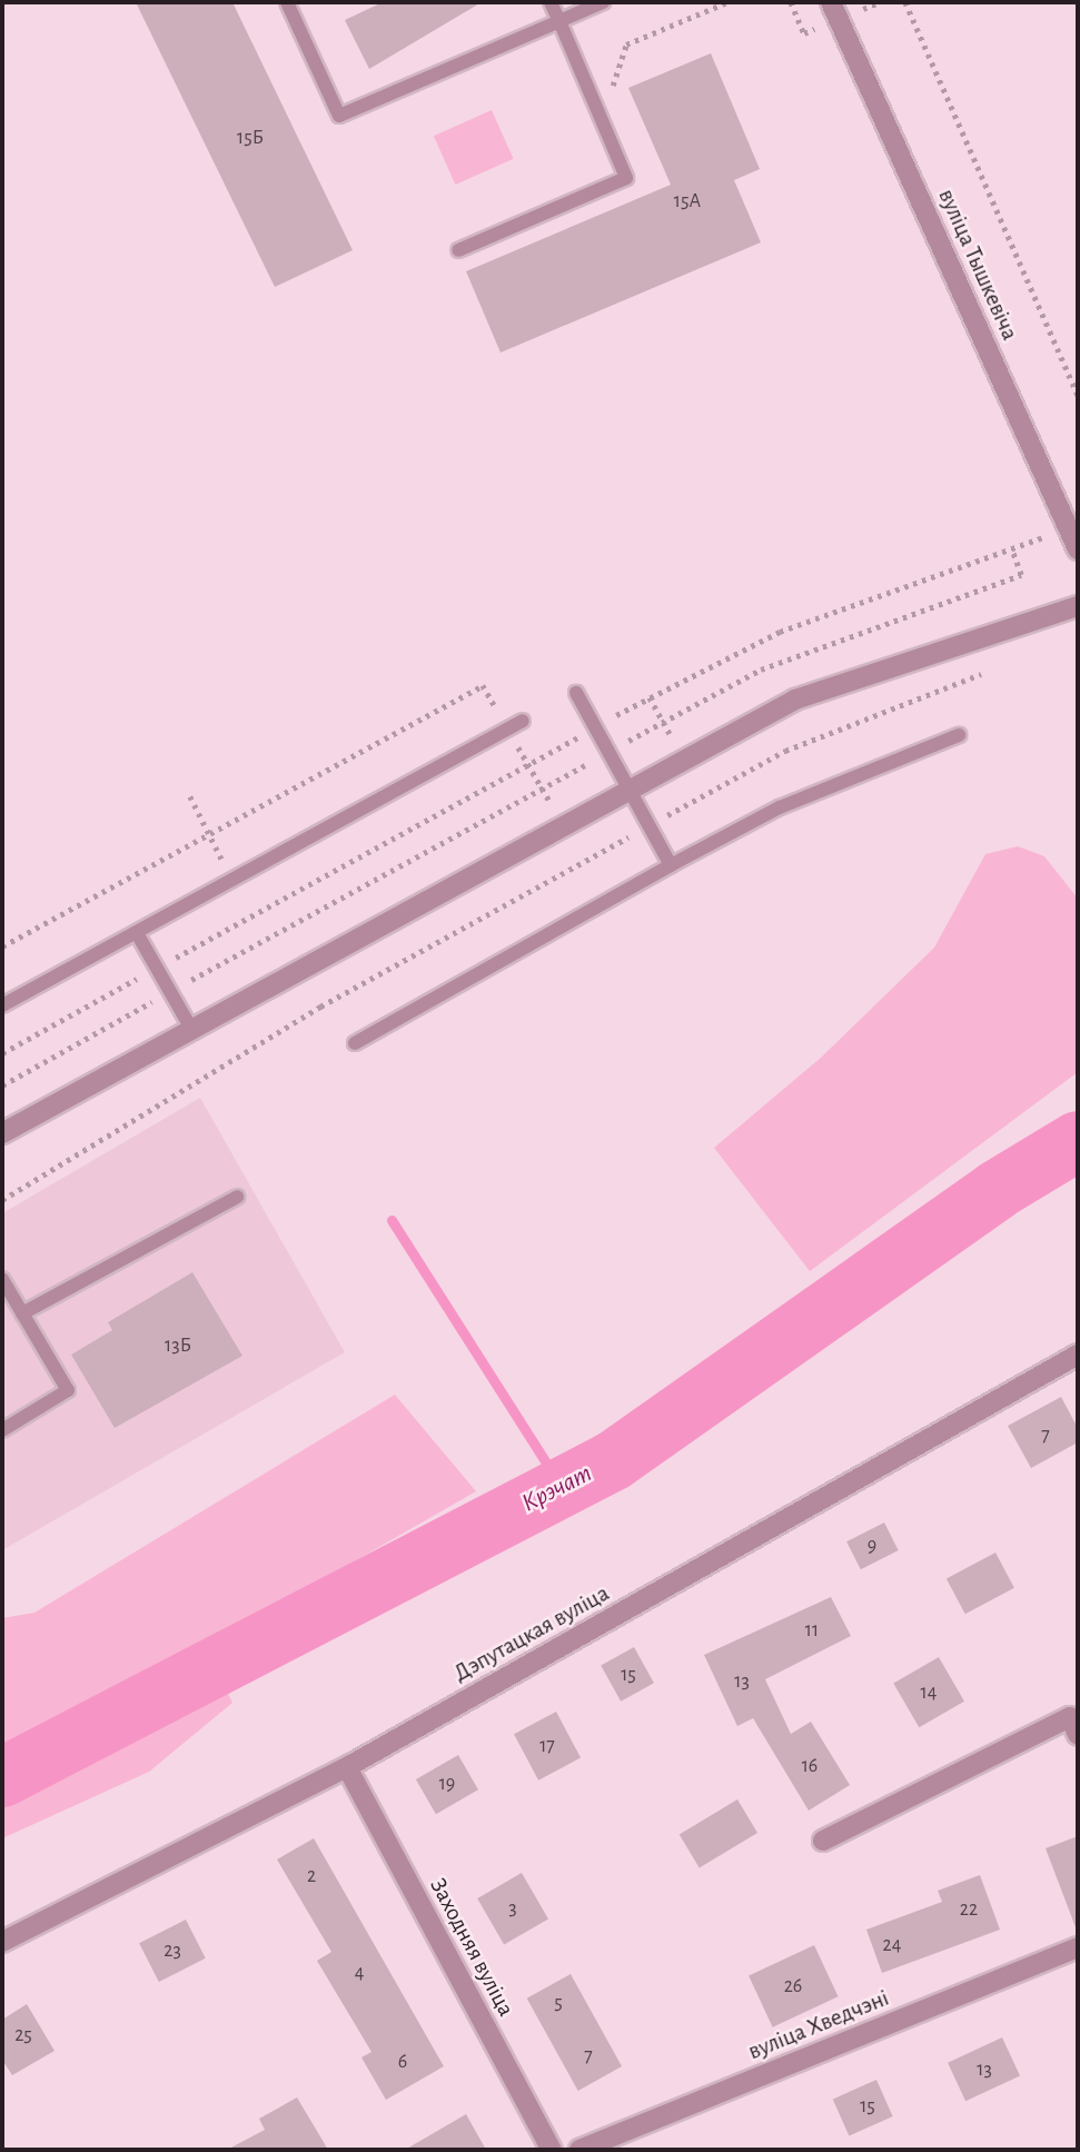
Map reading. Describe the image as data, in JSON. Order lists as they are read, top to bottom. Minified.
{"streets":{"street":["вуліца Тышкевіча","Дэпутацкая вуліца","Заходняя вуліца","вуліца Хведчэні"]},"crossings":[["Дэпутацкая вуліца","Заходняя вуліца"]],"water":["Крэчат"],"house_numbers":["15Б","15А","13Б","7","9","11","15","13","14","17","16","19","2","3","22","24","23","4","26","5","25","7","6","13","15"]}
